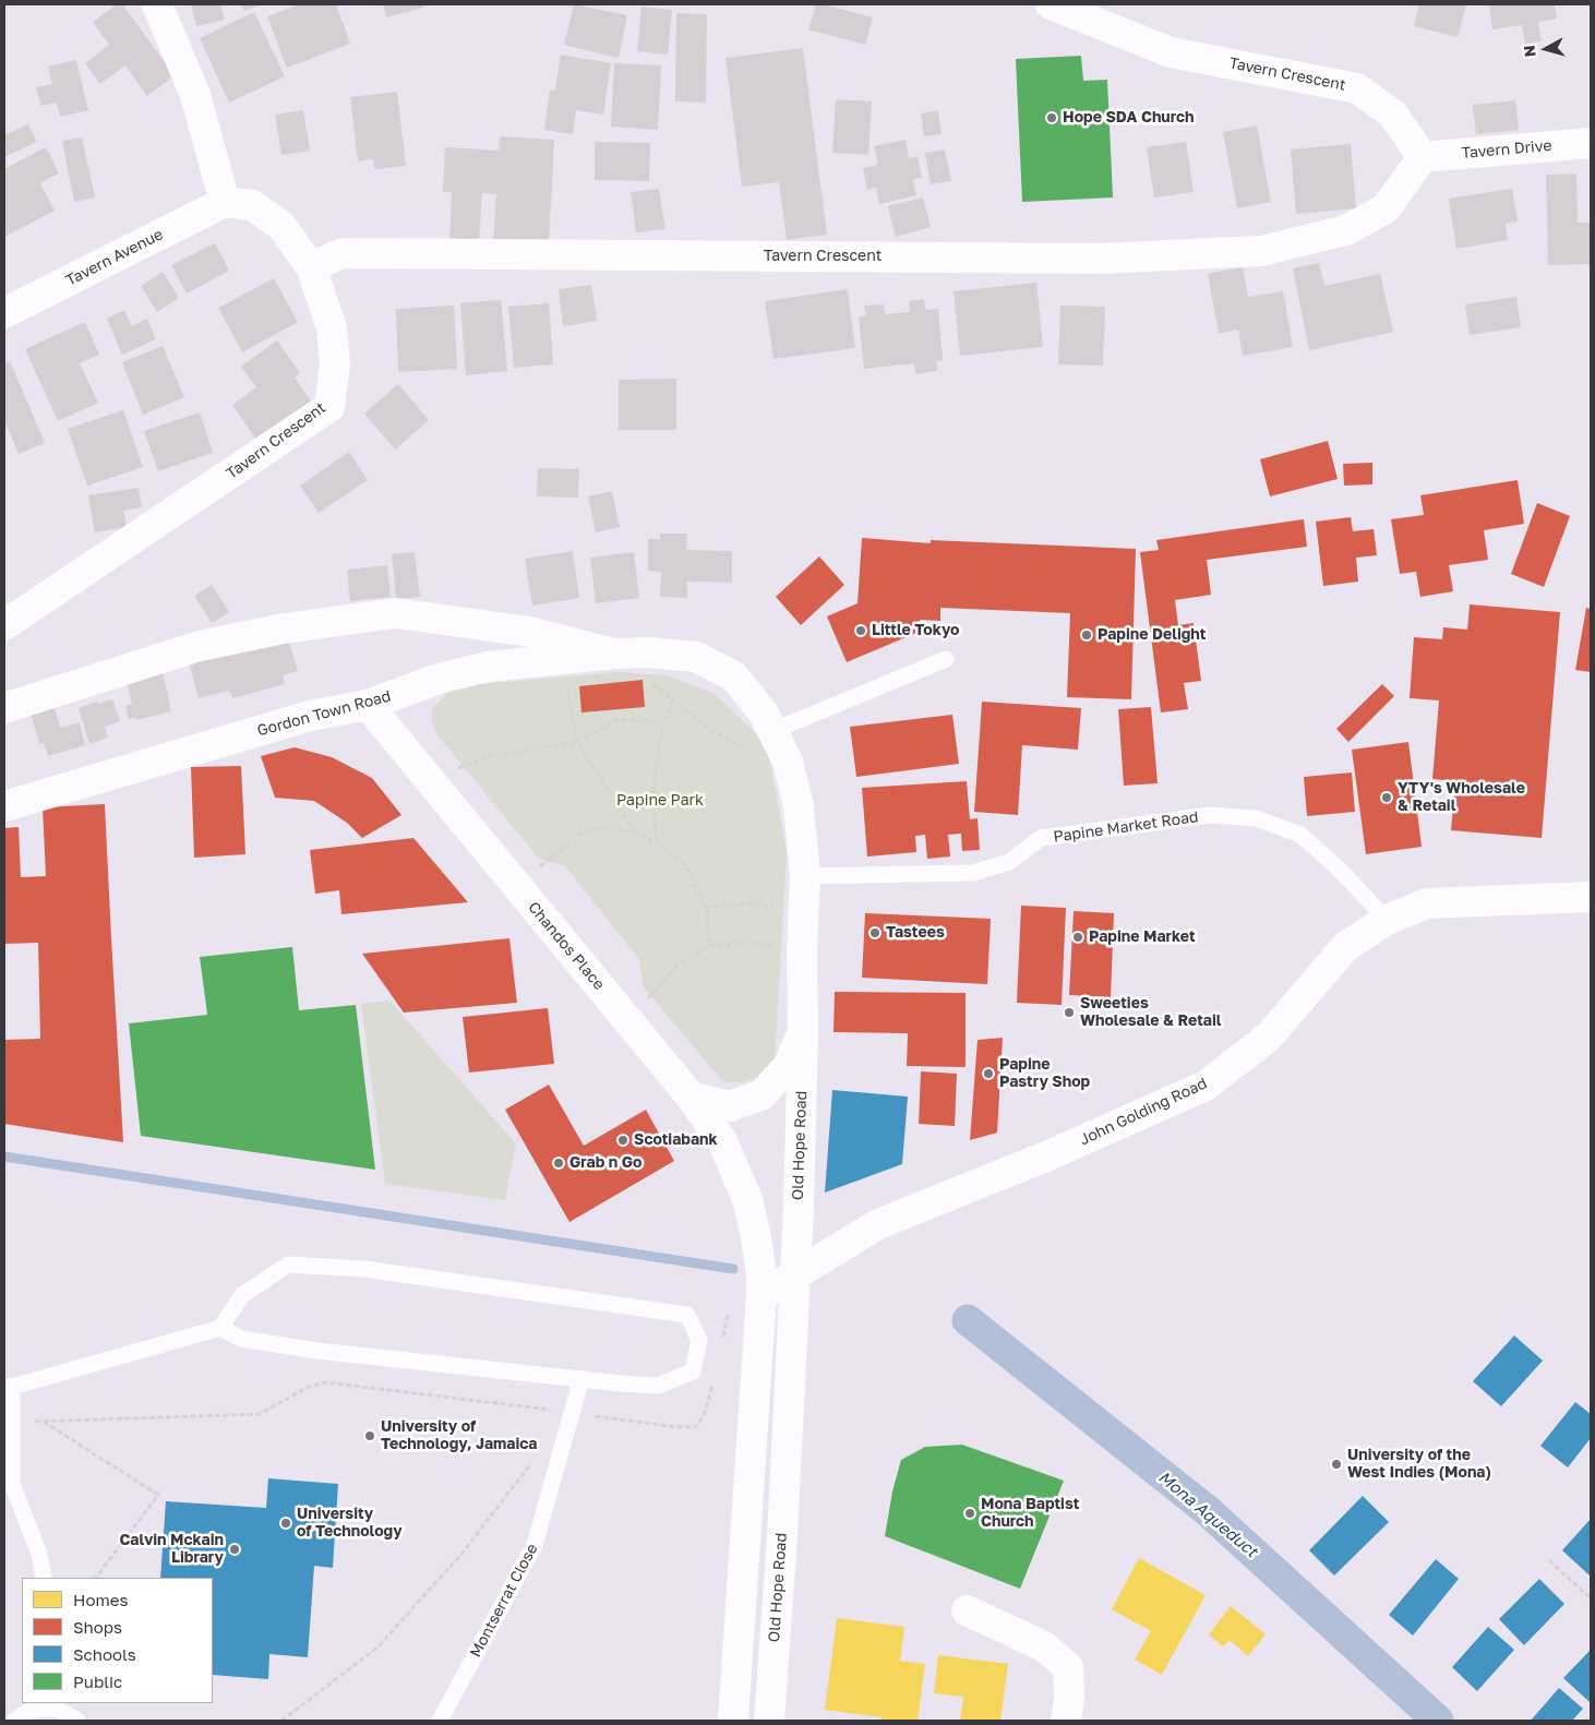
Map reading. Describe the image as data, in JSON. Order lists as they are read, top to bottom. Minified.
{"streets":{"street":["Tavern Crescent","Tavern Drive","Tavern Avenue","Gordon Town Road","Chandos Place","John Golding Road","Old Hope Road"],"lane":["Papine Market Road","Montserrat Close"]},"crossings":[["Tavern Crescent","Tavern Drive"],["Gordon Town Road","Chandos Place"],["Gordon Town Road","Old Hope Road"],["Papine Market Road","John Golding Road"],["Papine Market Road","Old Hope Road"],["Chandos Place","John Golding Road"],["Chandos Place","Old Hope Road"],["John Golding Road","Old Hope Road"]],"water":["Mona Aqueduct"],"parks":["Papine Park"],"places":["Hope SDA Church","Little Tokyo","Papine Delight","YTY's Wholesale & Retail","Tastees","Papine Market","Sweeties Wholesale & Retail","Papine Pastry Shop","Scotiabank","Grab n Go","University of Technology, Jamaica","University of the West Indies (Mona)","Mona Baptist Church","University of Technology","Calvin Mckain Library"],"legend":["Homes","Shops","Schools","Public"],"north":"left"}
